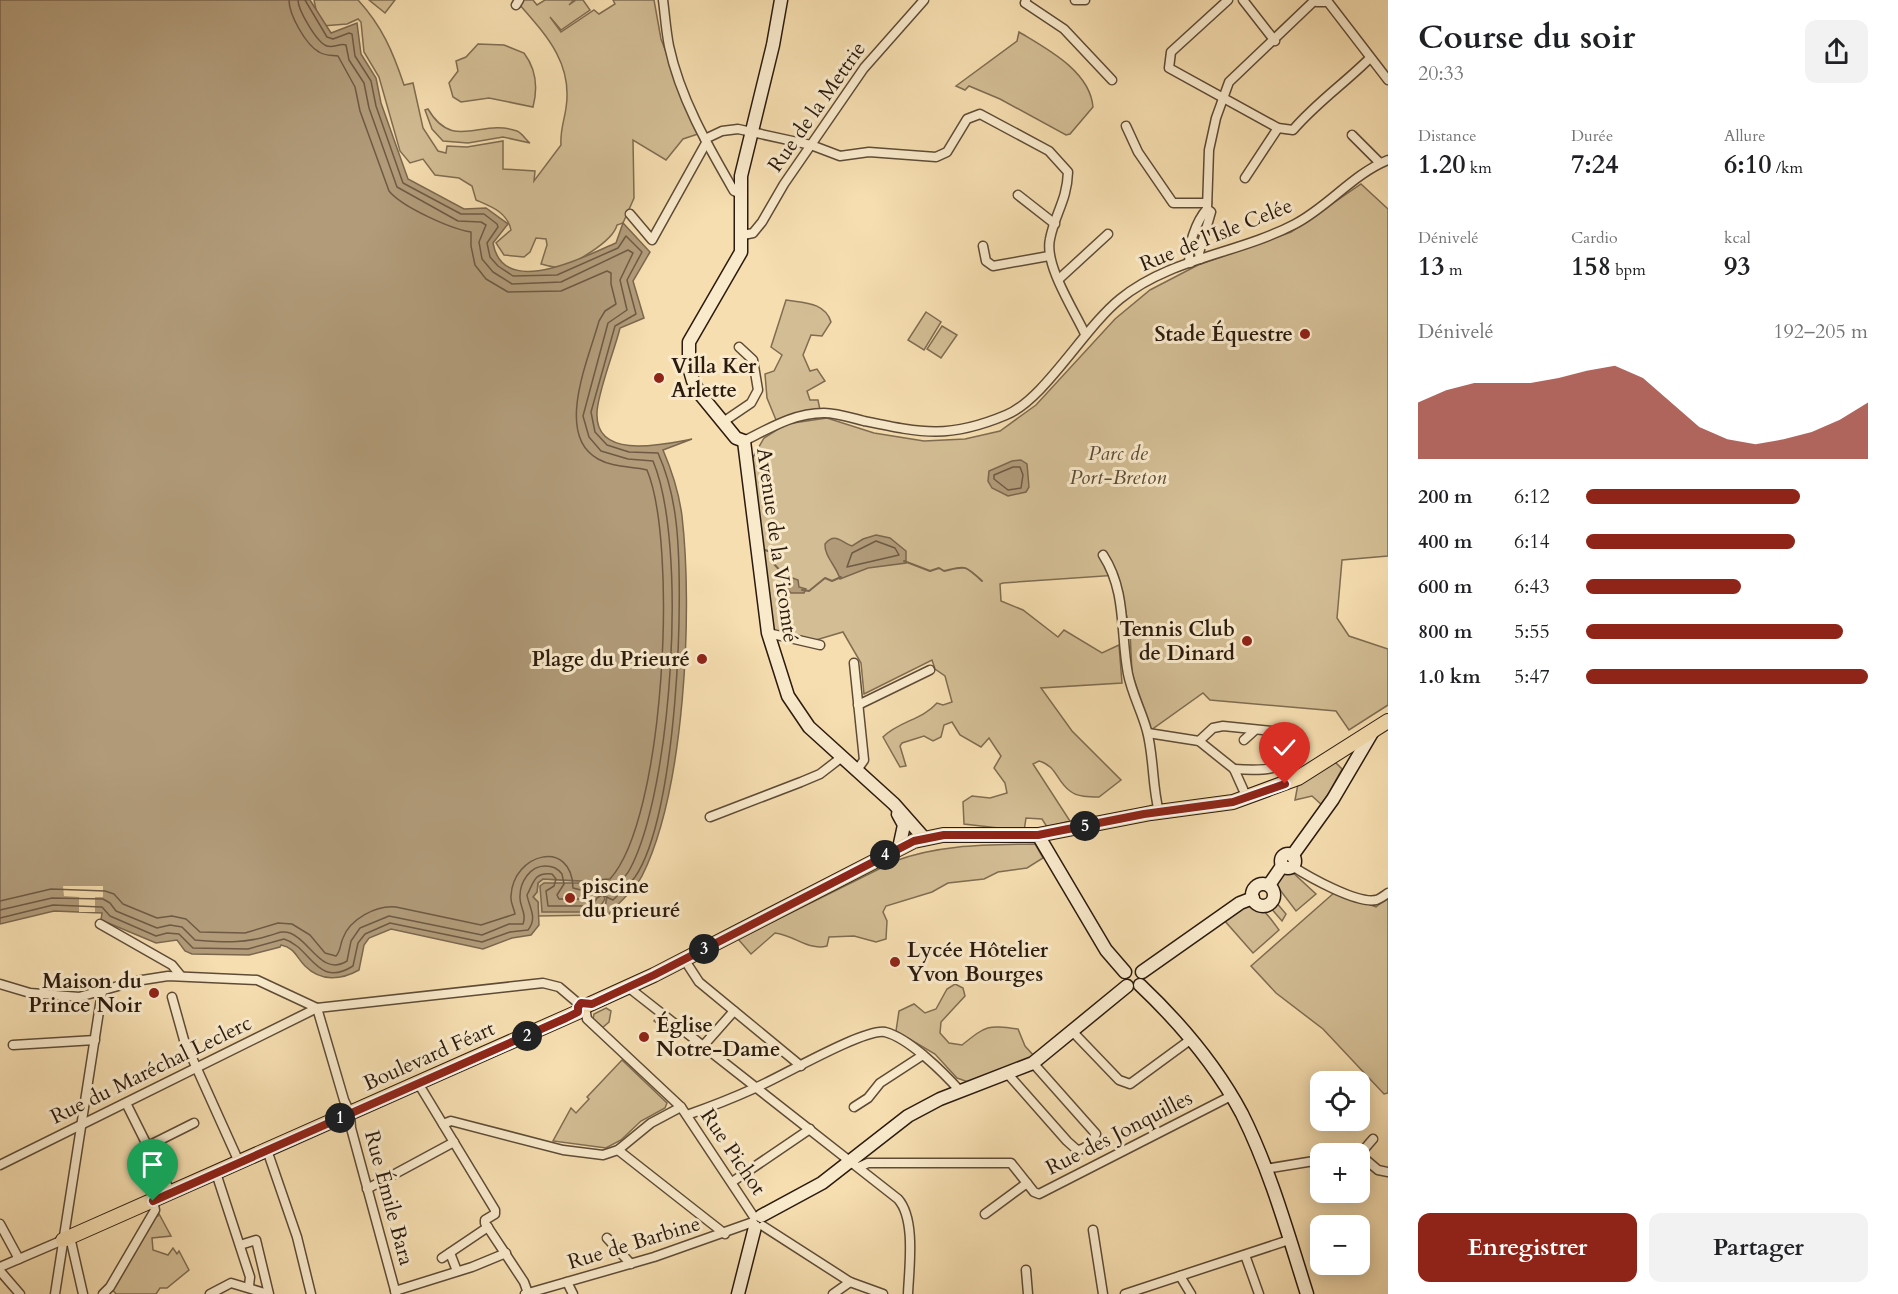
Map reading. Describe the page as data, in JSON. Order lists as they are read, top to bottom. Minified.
{"streets":{"main road":["Avenue de la Vicomté","Boulevard Féart"],"street":["Rue de la Mettrie","Rue de l'Isle Celée","Rue du Maréchal Leclerc","Rue des Jonquilles","Rue Pichot","Rue Émile Bara","Rue de Barbine"]},"crossings":[["Rue de la Mettrie","Avenue de la Vicomté"],["Rue de l'Isle Celée","Avenue de la Vicomté"],["Avenue de la Vicomté","Boulevard Féart"],["Boulevard Féart","Rue Pichot"],["Boulevard Féart","Rue Émile Bara"],["Rue du Maréchal Leclerc","Rue Pichot"],["Rue du Maréchal Leclerc","Rue Émile Bara"],["Rue Pichot","Rue Émile Bara"],["Rue Pichot","Rue de Barbine"]],"parks":["Parc de Port-Breton"],"places":["Stade Équestre","Villa Ker Arlette","Tennis Club de Dinard","Plage du Prieuré","piscine du prieuré","Lycée Hôtelier Yvon Bourges","Maison du Prince Noir","Église Notre-Dame"],"page":{"heading":["Course du soir","20:33"],"stats":[["Distance","1.20 km"],["Durée","7:24"],["Allure","6:10 /km"],["Dénivelé","13 m"],["Cardio","158 bpm"],["kcal","93"]],"chart":["Dénivelé","192–205 m"],"list":[{"name":"200 m","note":"6:12"},{"name":"400 m","note":"6:14"},{"name":"600 m","note":"6:43"},{"name":"800 m","note":"5:55"},{"name":"1.0 km","note":"5:47"}],"pins":["5","4","3","2","1"],"map_buttons":["+","−"],"buttons":["Enregistrer","Partager"]}}
